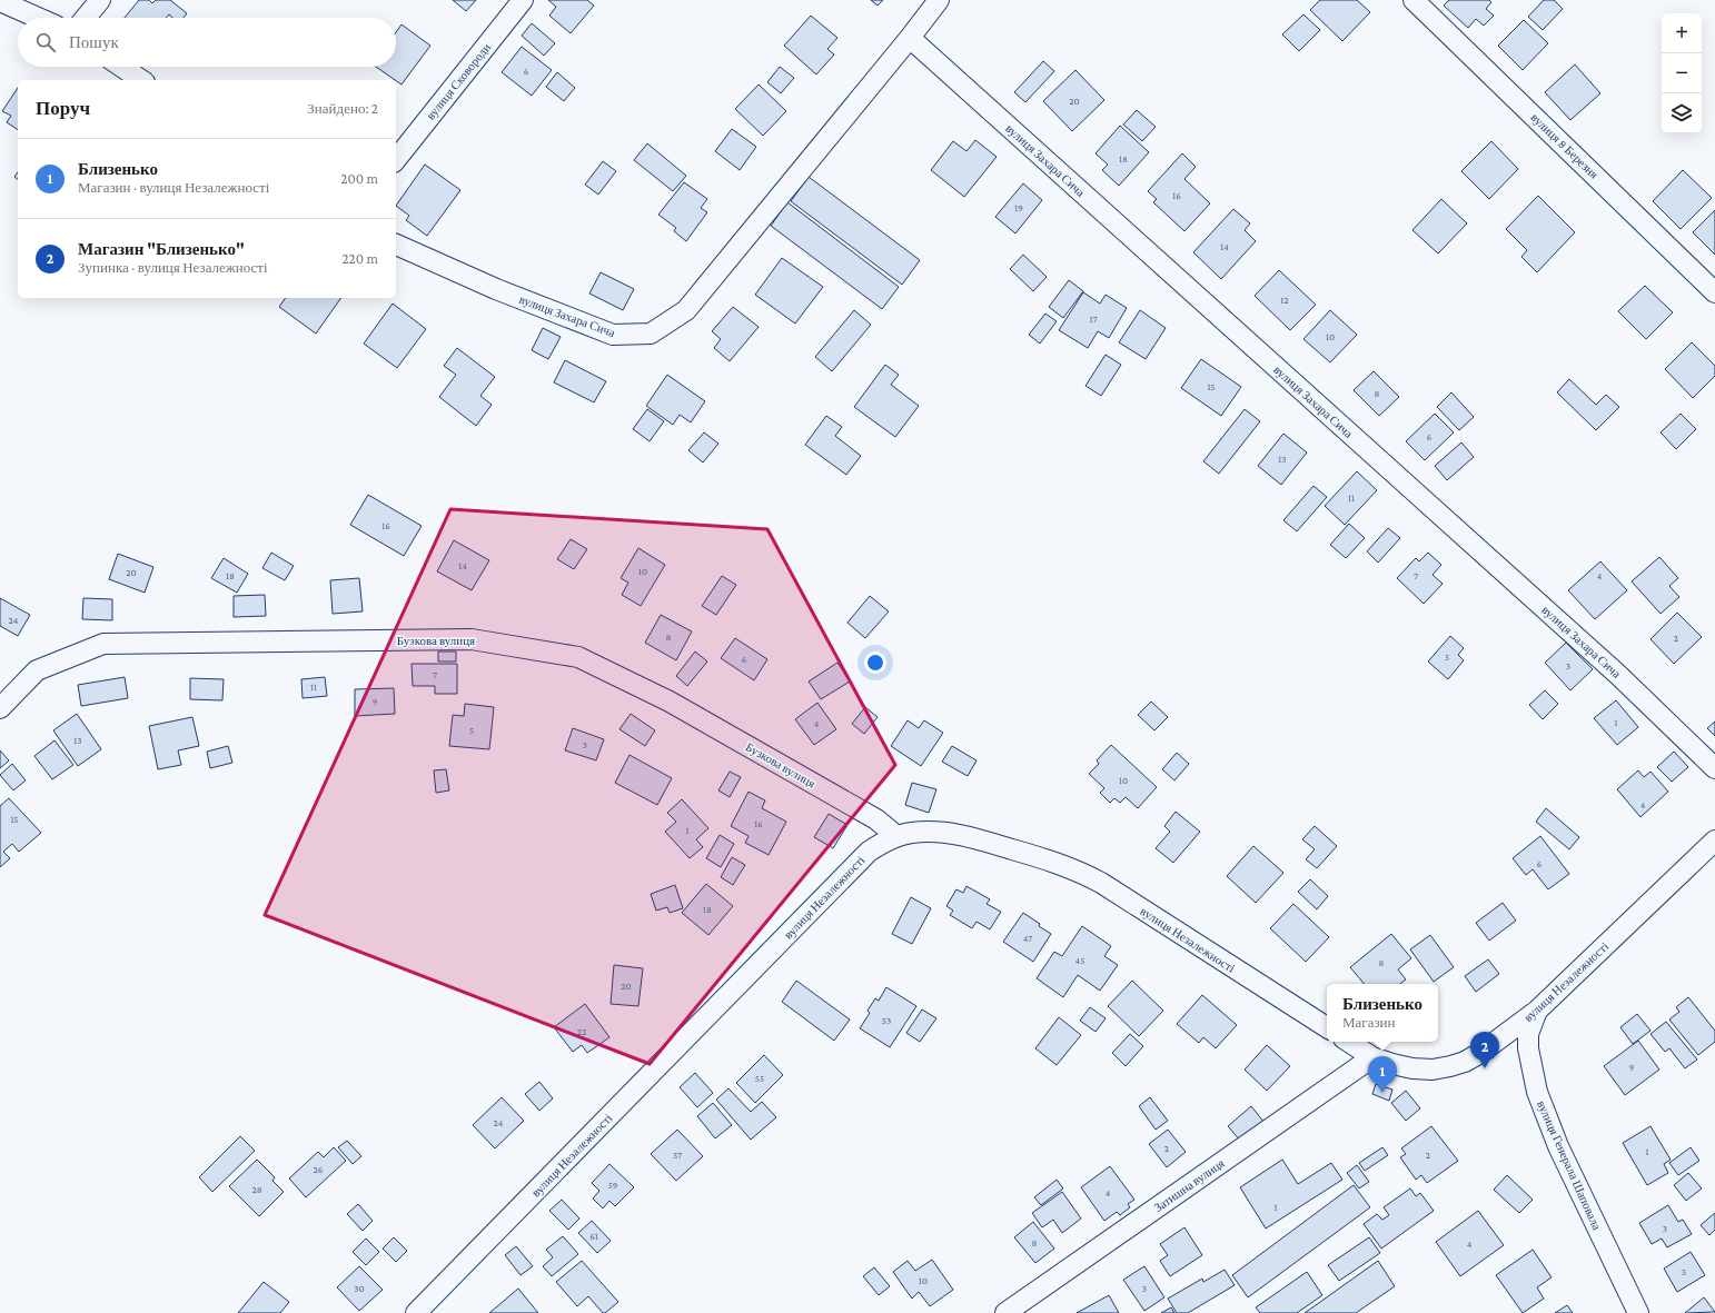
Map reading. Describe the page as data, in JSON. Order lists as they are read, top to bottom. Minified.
{"streets":{"street":["вулиця Сковороди","вулиця 8 Березня","вулиця Захара Сича","Бузкова вулиця","вулиця Незалежності","вулиця Генерала Шаповала","Затишна вулиця"]},"crossings":[["Бузкова вулиця","вулиця Незалежності"],["вулиця Незалежності","вулиця Генерала Шаповала"],["вулиця Незалежності","Затишна вулиця"]],"house_numbers":["6","20","18","16","19","14","12","17","10","15","8","6","13","11","16","14","10","20","18","7","4","24","8","2","5","6","3","7","11","9","1","4","5","13","3","10","4","15","16","1","6","18","47","45","8","20","53","22","9","55","24","2","1","57","2","26","59","28","4","1","3","61","8","4","5","10","30","3"],"page":{"map_buttons":["+","−"],"search":"Пошук","heading":["Поруч","Знайдено: 2"],"list":[{"mark":"1","name":"Близенько","note":"Магазин · вулиця Незалежності","value":"200 m"},{"mark":"2","name":"Магазин \"Близенько\"","note":"Зупинка · вулиця Незалежності","value":"220 m"}],"popup":["Близенько","Магазин"],"pins":["2","1"]}}
